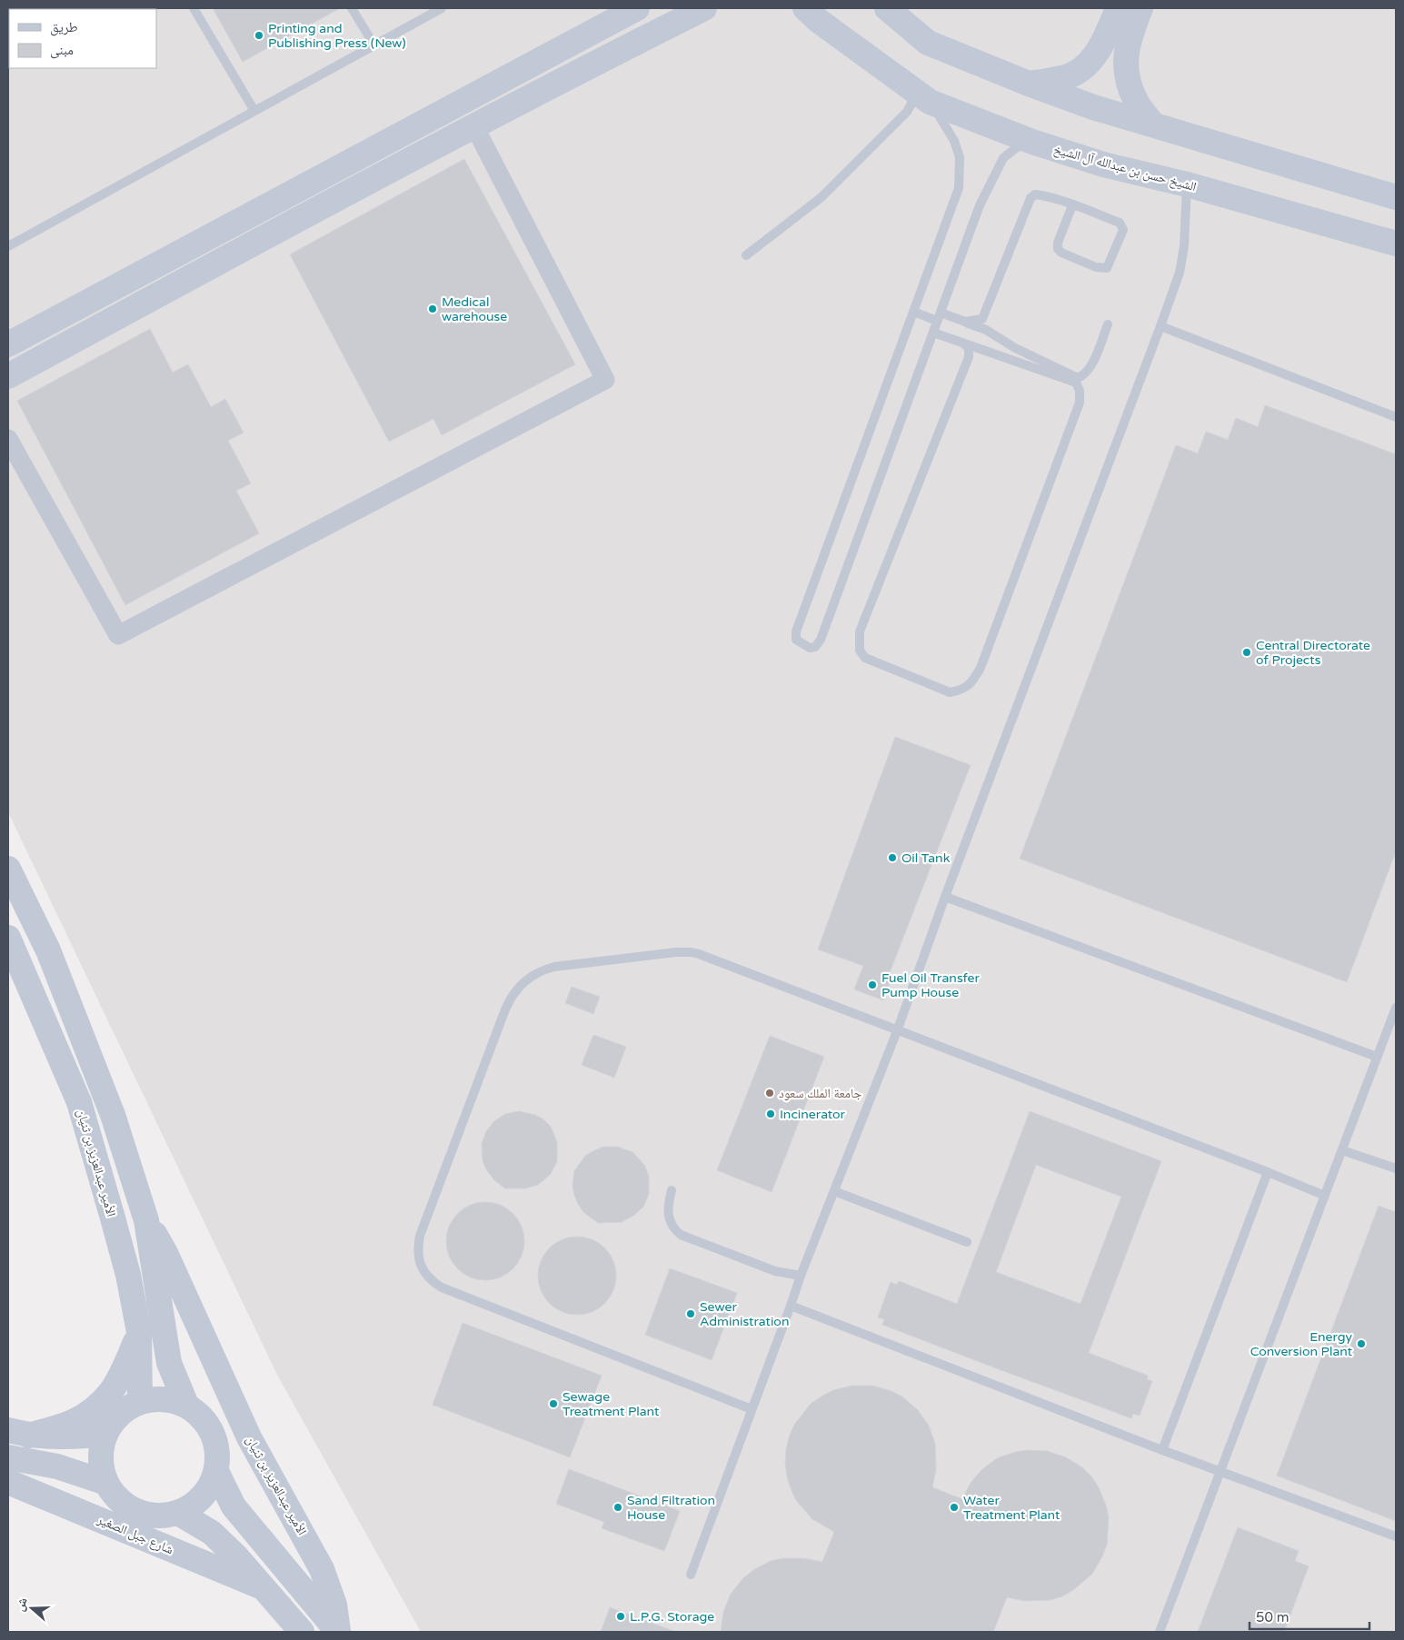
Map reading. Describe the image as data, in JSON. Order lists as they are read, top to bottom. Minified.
{"streets":{"street":["الشيخ حسن بن عبدالله آل الشيخ","الأمير عبدالعزيز بن ثنيان","شارع جبل الصغير"]},"crossings":[["الأمير عبدالعزيز بن ثنيان","شارع جبل الصغير"]],"places":["Printing and Publishing Press (New)","Medical warehouse","Central Directorate of Projects","Oil Tank","Fuel Oil Transfer Pump House","جامعة الملك سعود","Incinerator","Sewer Administration","Energy Conversion Plant","Sewage Treatment Plant","Sand Filtration House","Water Treatment Plant","L.P.G. Storage"],"legend":["طريق","مبنى"],"scale_bar":"50 m","north":"left"}
